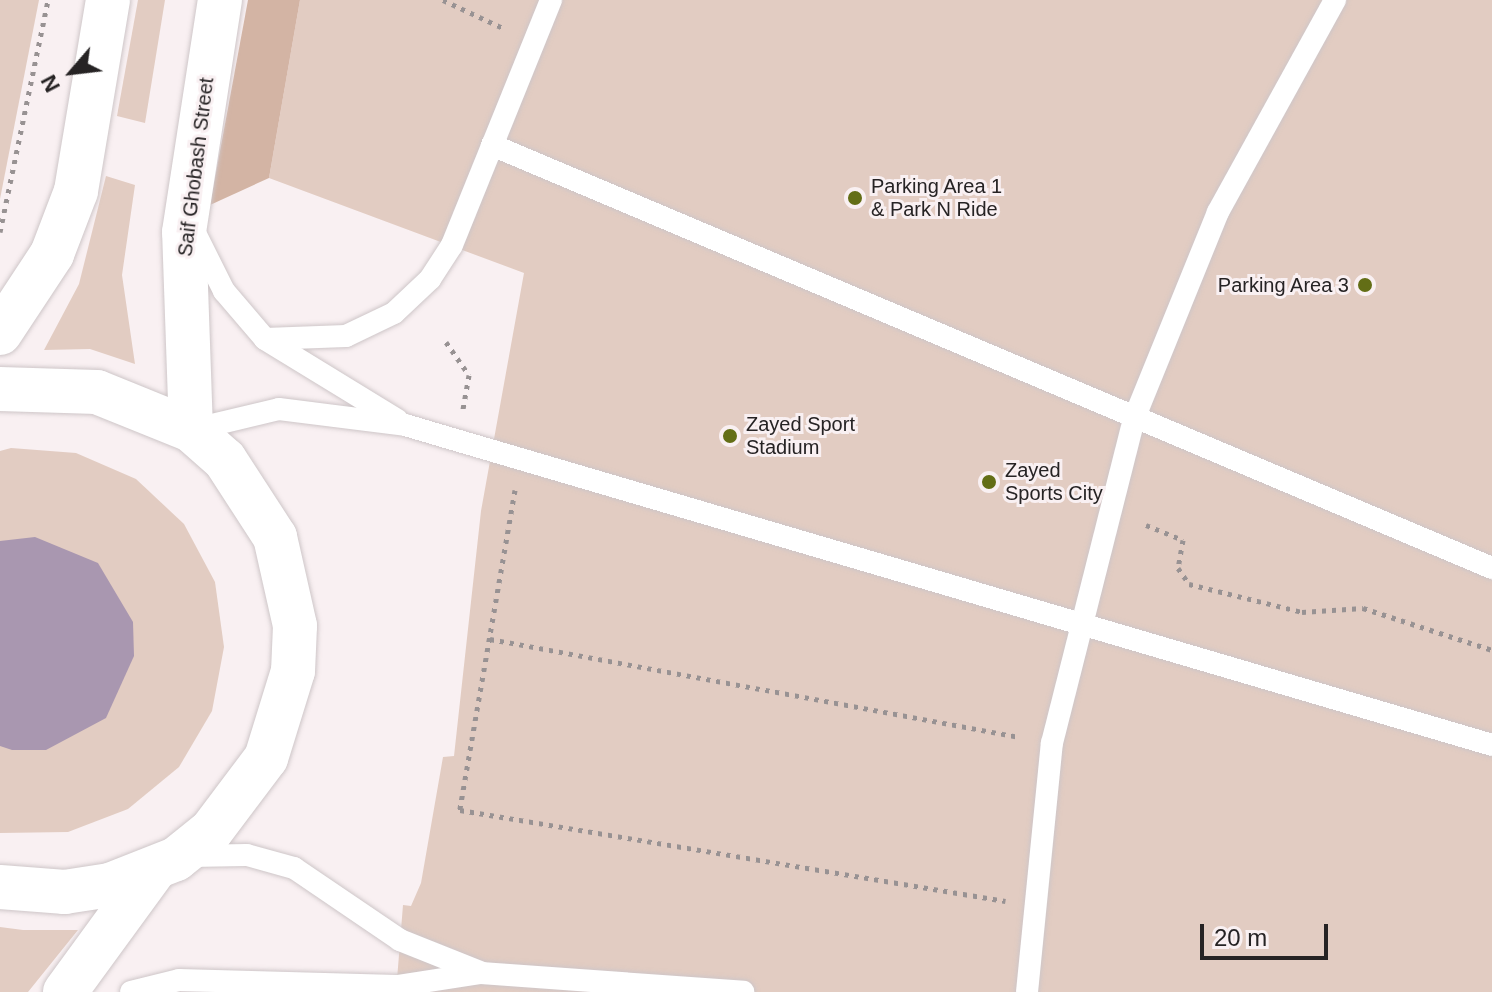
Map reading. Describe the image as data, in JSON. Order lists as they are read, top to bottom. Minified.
{"streets":{"street":["Saif Ghobash Street"]},"places":["Parking Area 1 & Park N Ride","Parking Area 3","Zayed Sport Stadium","Zayed Sports City"],"scale_bar":"20 m","north":"bottom left"}
